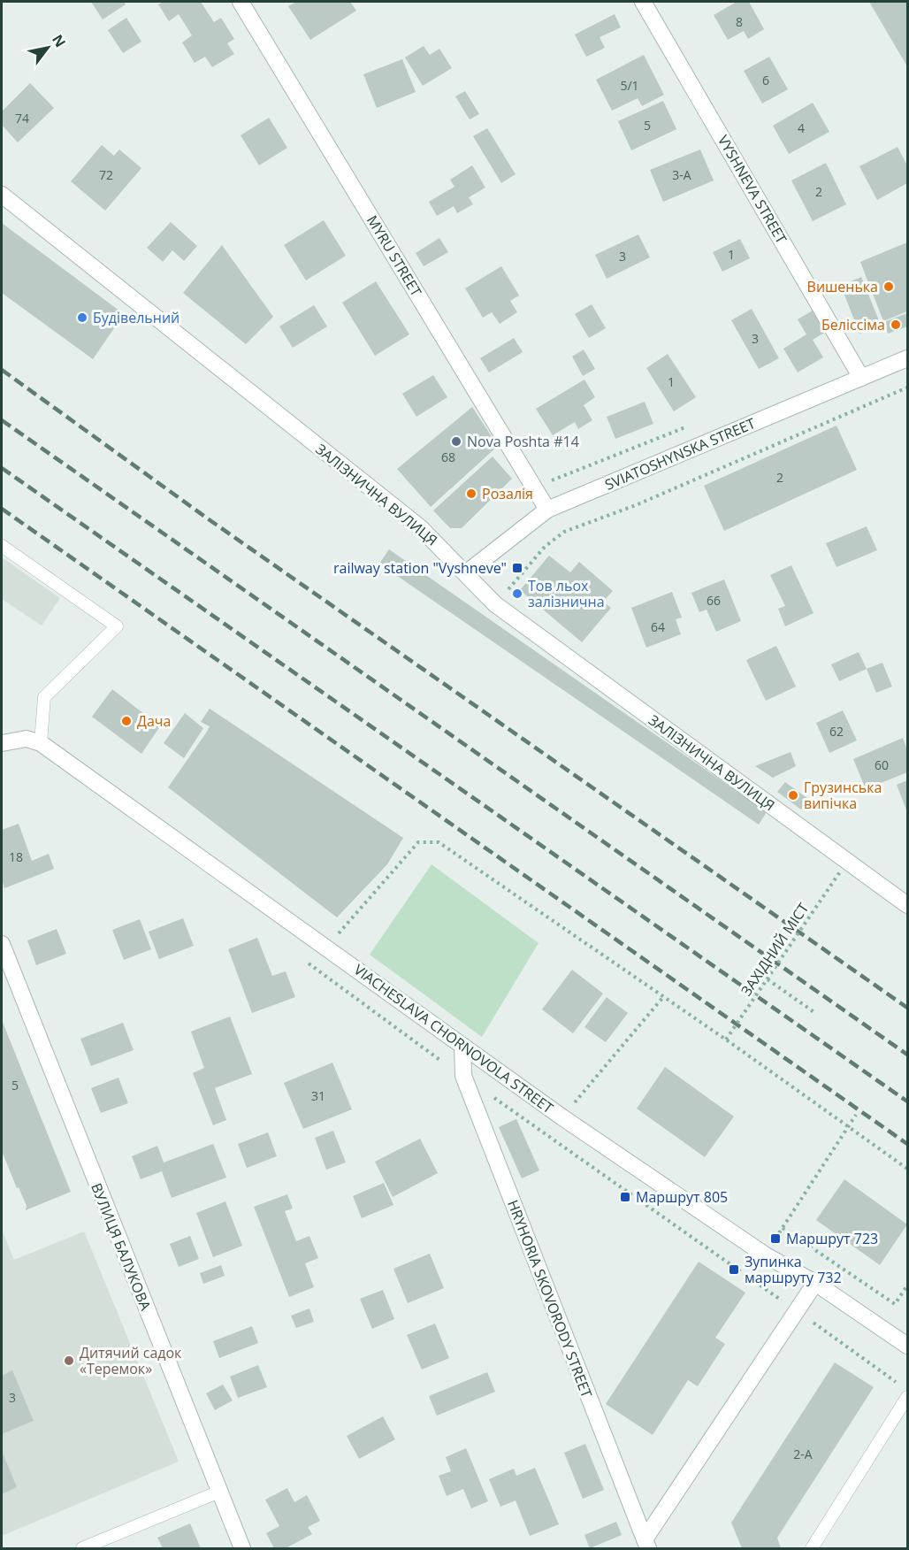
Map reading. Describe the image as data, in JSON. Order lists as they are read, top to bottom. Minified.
{"streets":{"street":["VYSHNEVA STREET","MYRU STREET","SVIATOSHYNSKA STREET","ЗАЛІЗНИЧНА ВУЛИЦЯ","VIACHESLAVA CHORNOVOLA STREET","ВУЛИЦЯ БАЛУКОВА","HRYHORIA SKOVORODY STREET"],"path":["ЗАХІДНИЙ МІСТ"]},"crossings":[["VYSHNEVA STREET","SVIATOSHYNSKA STREET"],["MYRU STREET","SVIATOSHYNSKA STREET"],["SVIATOSHYNSKA STREET","ЗАЛІЗНИЧНА ВУЛИЦЯ"],["VIACHESLAVA CHORNOVOLA STREET","HRYHORIA SKOVORODY STREET"]],"places":{"other":["Вишенька","Будівельний","Беліссіма","Nova Poshta #14","Розалія","Тов льох залізнична","Дача","Грузинська випічка","Дитячий садок «Теремок»"],"transit":["railway station \"Vyshneve\"","Маршрут 805","Маршрут 723","Зупинка маршруту 732"]},"house_numbers":["8","6","5/1","74","5","4","72","3-А","2","1","3","3","1","68","2","66","64","62","60","18","5","31","3","2-А"],"north":"top right"}
